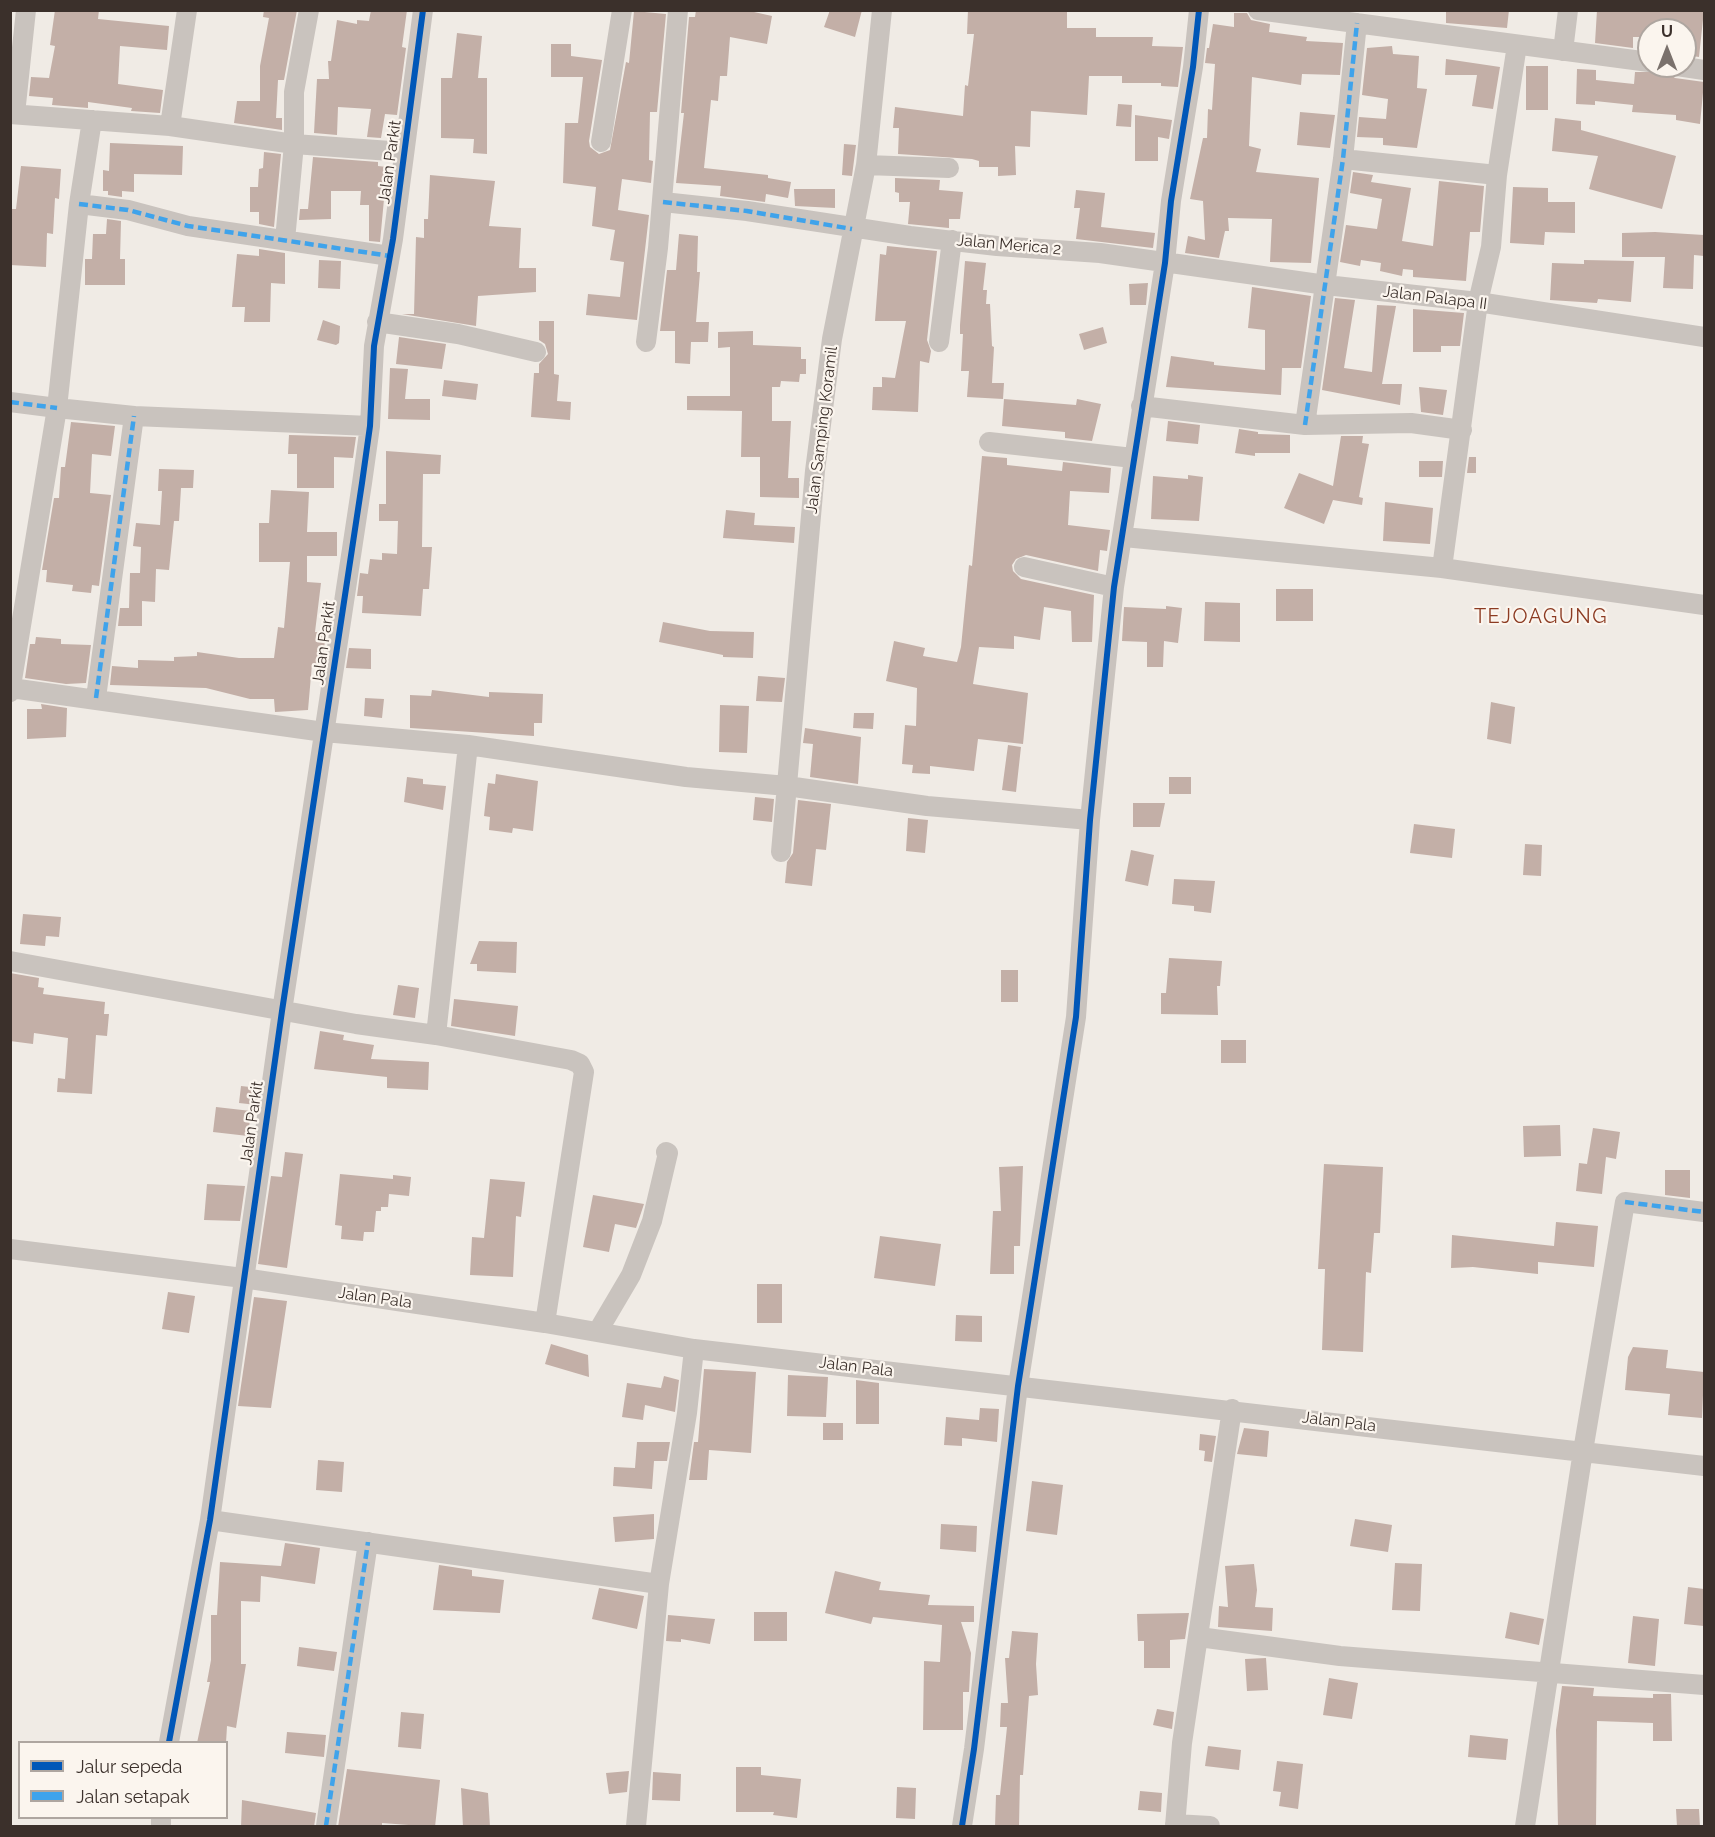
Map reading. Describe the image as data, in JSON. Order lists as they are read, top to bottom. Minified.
{"streets":{"street":["Jalan Parkit","Jalan Merica 2","Jalan Palapa II","Jalan Samping Koramil","Jalan Pala"]},"crossings":[["Jalan Parkit","Jalan Pala"],["Jalan Merica 2","Jalan Palapa II"],["Jalan Merica 2","Jalan Samping Koramil"]],"districts":["TEJOAGUNG"],"legend":["Jalur sepeda","Jalan setapak"],"north":"top"}
